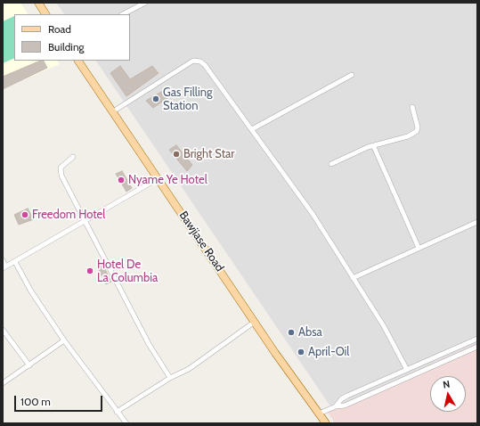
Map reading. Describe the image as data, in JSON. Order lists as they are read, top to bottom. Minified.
{"streets":{"main road":["Bawjiase Road"]},"places":["Gas Filling Station","Bright Star","Nyame Ye Hotel","Freedom Hotel","Hotel De La Columbia","Absa","April-Oil"],"legend":["Road","Building"],"scale_bar":"100 m","north":"top"}
